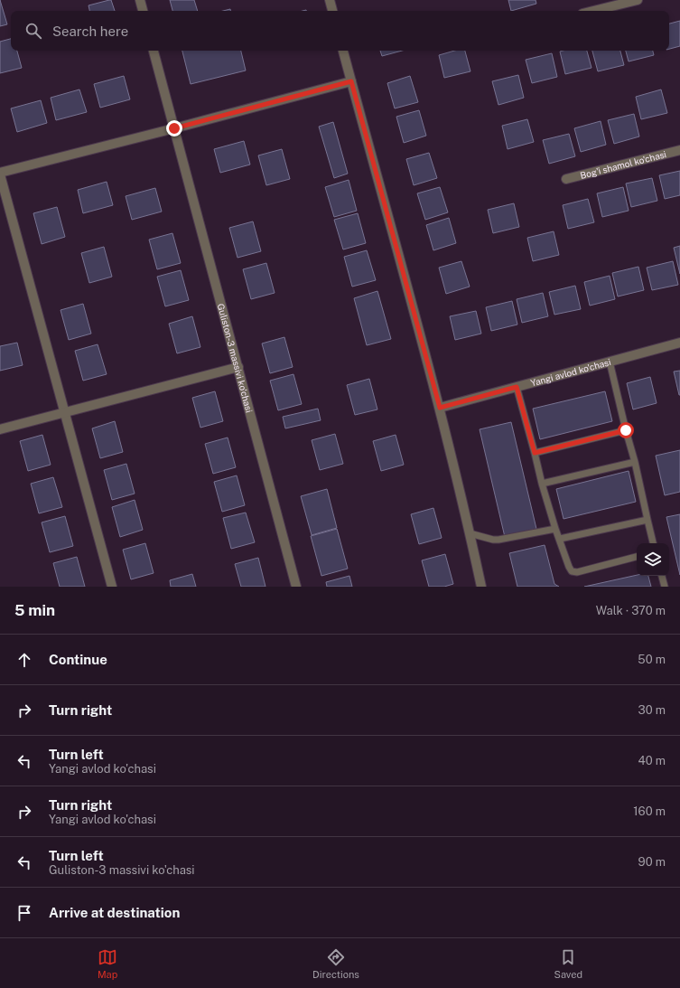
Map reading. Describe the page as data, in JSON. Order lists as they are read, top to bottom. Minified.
{"streets":{"street":["Bog'i shamol ko'chasi","Guliston-3 massivi ko'chasi","Yangi avlod ko'chasi"]},"page":{"search":"Search here","heading":["5 min","Walk · 370 m"],"list":[["Continue","50 m"],["Turn right","30 m"],["Turn left","Yangi avlod ko'chasi","40 m"],["Turn right","Yangi avlod ko'chasi","160 m"],["Turn left","Guliston-3 massivi ko'chasi","90 m"],"Arrive at destination"],"nav":["Map","Directions","Saved"]}}
